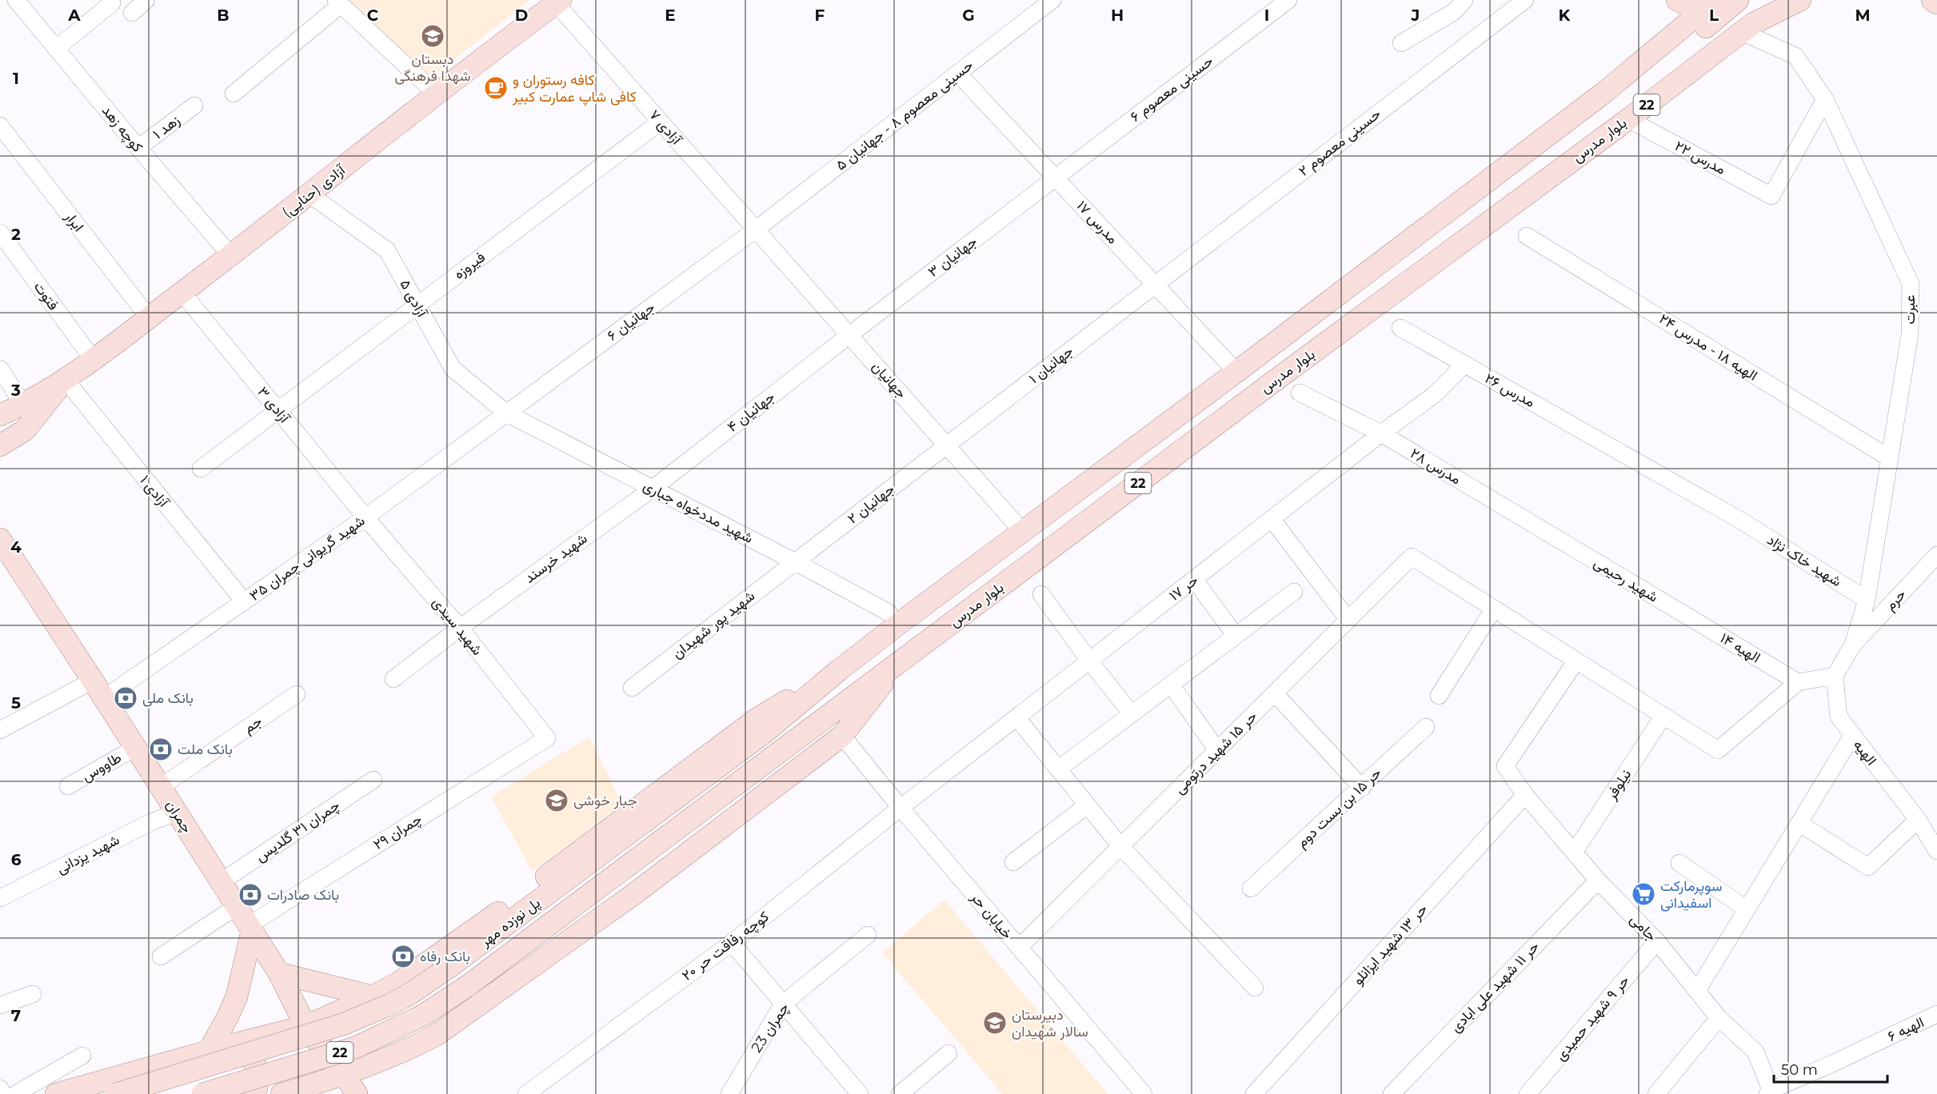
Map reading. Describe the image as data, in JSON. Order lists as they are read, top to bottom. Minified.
{"streets":{"main road":["22","بلوار مدرس","آزادی (حنایی)","چمران","پل نوزده مهر"],"street":["حسینی معصوم ۶","حسینی معصوم ۸ - جهانیان ۵","زهد ۱","آزادی ۷","کوچه زهد","حسینی معصوم ۲","مدرس ۲۲","ابرار","مدرس ۱۷","جهانیان ۳","فیروزه","فتوت","آزادی ۵","عبرت","جهانیان ۶","الهیه ۱۸ - مدرس ۲۴","جهانیان ۱","جهانیان","مدرس ۲۶","آزادی ۳","جهانیان ۴","مدرس ۲۸","آزادی ۱","جهانیان ۲","شهید مددخواه جباری","شهید گریوانی چمران ۳۵","شهید خرسند","شهید خاک نژاد","شهید رحیمی","حر ۱۷","حرم","شهید پور شهیدان","شهید سیدی","الهیه ۱۴","جم","حر ۱۵ شهید درتومی","الهیه","طاووس","نیلوفر","حر ۱۵ بن بست دوم","چمران ۳۱ گلدیس","چمران ۲۹","شهید یزدانی","خیابان حر","جامی","حر ۱۳ شهید ایزانلو","کوچه رفاقت حر ۲۰","حر ۱۱ شهید علی ابادی","حر ۹ شهید حمیدی","چمران 23","الهیه ۶"]},"crossings":[["حسینی معصوم ۶","مدرس ۱۷"],["حسینی معصوم ۶","جهانیان ۳"],["حسینی معصوم ۸ - جهانیان ۵","آزادی ۷"],["حسینی معصوم ۸ - جهانیان ۵","مدرس ۱۷"],["حسینی معصوم ۸ - جهانیان ۵","جهانیان ۶"],["حسینی معصوم ۸ - جهانیان ۵","جهانیان"],["زهد ۱","کوچه زهد"],["آزادی ۷","آزادی (حنایی)"],["آزادی ۷","فیروزه"],["آزادی ۷","جهانیان ۶"],["آزادی ۷","جهانیان"],["کوچه زهد","آزادی (حنایی)"],["بلوار مدرس","مدرس ۲۲"],["بلوار مدرس","مدرس ۱۷"],["بلوار مدرس","عبرت"],["بلوار مدرس","جهانیان"],["بلوار مدرس","پل نوزده مهر"],["حسینی معصوم ۲","مدرس ۱۷"],["حسینی معصوم ۲","جهانیان ۱"],["مدرس ۲۲","عبرت"],["آزادی (حنایی)","ابرار"],["آزادی (حنایی)","فتوت"],["آزادی (حنایی)","آزادی ۵"],["آزادی (حنایی)","آزادی ۳"],["آزادی (حنایی)","آزادی ۱"],["مدرس ۱۷","جهانیان ۳"],["مدرس ۱۷","جهانیان ۱"],["جهانیان ۳","جهانیان"],["جهانیان ۳","جهانیان ۴"],["فیروزه","آزادی ۵"],["فیروزه","آزادی ۳"],["آزادی ۵","جهانیان ۶"],["آزادی ۵","شهید مددخواه جباری"],["آزادی ۵","شهید گریوانی چمران ۳۵"],["عبرت","الهیه ۱۸ - مدرس ۲۴"],["عبرت","شهید خاک نژاد"],["عبرت","حرم"],["جهانیان ۶","جهانیان"],["جهانیان ۶","شهید مددخواه جباری"],["جهانیان ۶","شهید گریوانی چمران ۳۵"],["جهانیان ۱","جهانیان"],["جهانیان ۱","جهانیان ۲"],["جهانیان","جهانیان ۴"],["جهانیان","جهانیان ۲"],["مدرس ۲۶","شهید خاک نژاد"],["مدرس ۲۶","حر ۱۷"],["آزادی ۳","شهید گریوانی چمران ۳۵"],["آزادی ۳","شهید سیدی"],["جهانیان ۴","شهید مددخواه جباری"],["جهانیان ۴","شهید خرسند"],["مدرس ۲۸","شهید رحیمی"],["مدرس ۲۸","حر ۱۷"],["آزادی ۱","شهید گریوانی چمران ۳۵"],["جهانیان ۲","شهید مددخواه جباری"],["جهانیان ۲","شهید پور شهیدان"],["شهید مددخواه جباری","شهید گریوانی چمران ۳۵"],["شهید مددخواه جباری","شهید خرسند"],["شهید مددخواه جباری","شهید پور شهیدان"],["شهید گریوانی چمران ۳۵","شهید سیدی"],["شهید گریوانی چمران ۳۵","چمران"],["شهید خرسند","شهید سیدی"],["شهید رحیمی","الهیه ۱۴"],["حر ۱۷","خیابان حر"],["حر ۱۷","کوچه رفاقت حر ۲۰"],["شهید سیدی","چمران ۲۹"],["جم","چمران"],["حر ۱۵ شهید درتومی","خیابان حر"],["طاووس","چمران"],["نیلوفر","جامی"],["چمران","چمران ۳۱ گلدیس"],["چمران","چمران ۲۹"],["چمران","شهید یزدانی"],["خیابان حر","کوچه رفاقت حر ۲۰"],["جامی","حر ۱۳ شهید ایزانلو"],["جامی","حر ۱۱ شهید علی ابادی"],["جامی","حر ۹ شهید حمیدی"],["جامی","الهیه ۶"]],"places":{"school or university":["دبستان شهدا فرهنگی","جبار خوشی","دبیرستان سالار شهیدان"],"cafe":["کافه رستوران و کافی شاپ عمارت کبیر"],"bank":["بانک ملی","بانک ملت","بانک صادرات","بانک رفاه"],"supermarket":["سوپرمارکت اسفیدانی"]},"scale_bar":"50 m","grid":{"columns":["A","B","C","D","E","F","G","H","I","J","K","L","M"],"rows":["1","2","3","4","5","6","7"]}}
